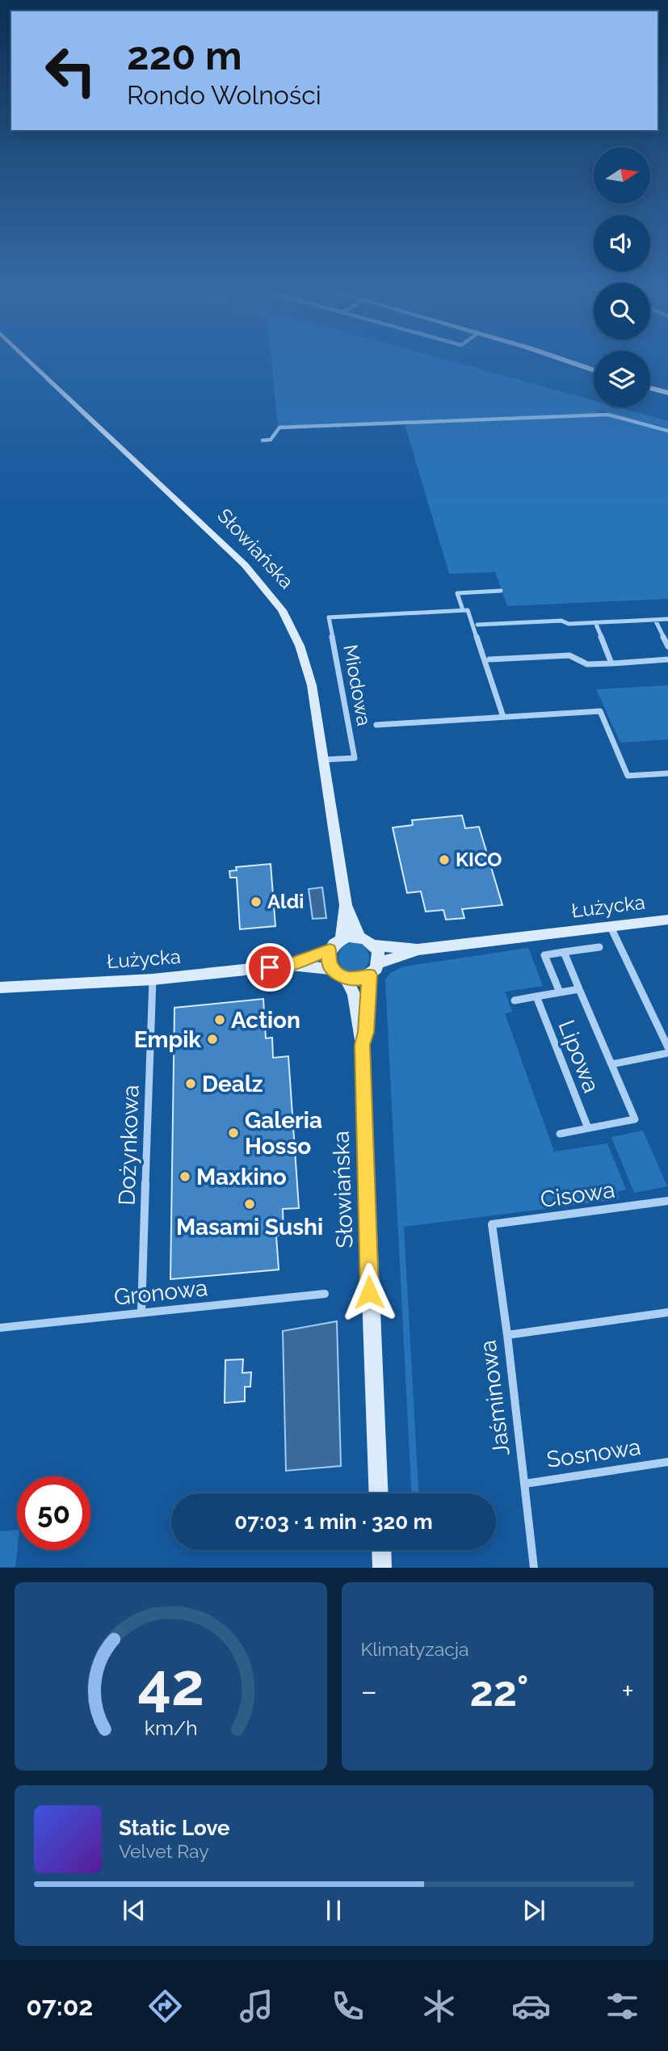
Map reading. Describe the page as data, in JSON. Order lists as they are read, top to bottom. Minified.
{"streets":{"street":["Słowiańska","Miodowa","Łużycka","Lipowa","Dożynkowa","Cisowa","Gronowa","Jaśminowa","Sosnowa"]},"crossings":[["Słowiańska","Miodowa"],["Słowiańska","Łużycka"],["Łużycka","Dożynkowa"],["Dożynkowa","Gronowa"],["Cisowa","Jaśminowa"],["Jaśminowa","Sosnowa"]],"places":["KICO","Aldi","Action","Empik","Dealz","Galeria Hosso","Maxkino","Masami Sushi"],"north":"right","page":{"turn":["220 m","Rondo Wolności"],"limit":"50","trip":"07:03 · 1 min · 320 m","tile":"Klimatyzacja","heat":["−","22°","+"],"song":["Static Love","Velvet Ray"],"tabs":"07:02","gauge":["42","km/h"]}}
